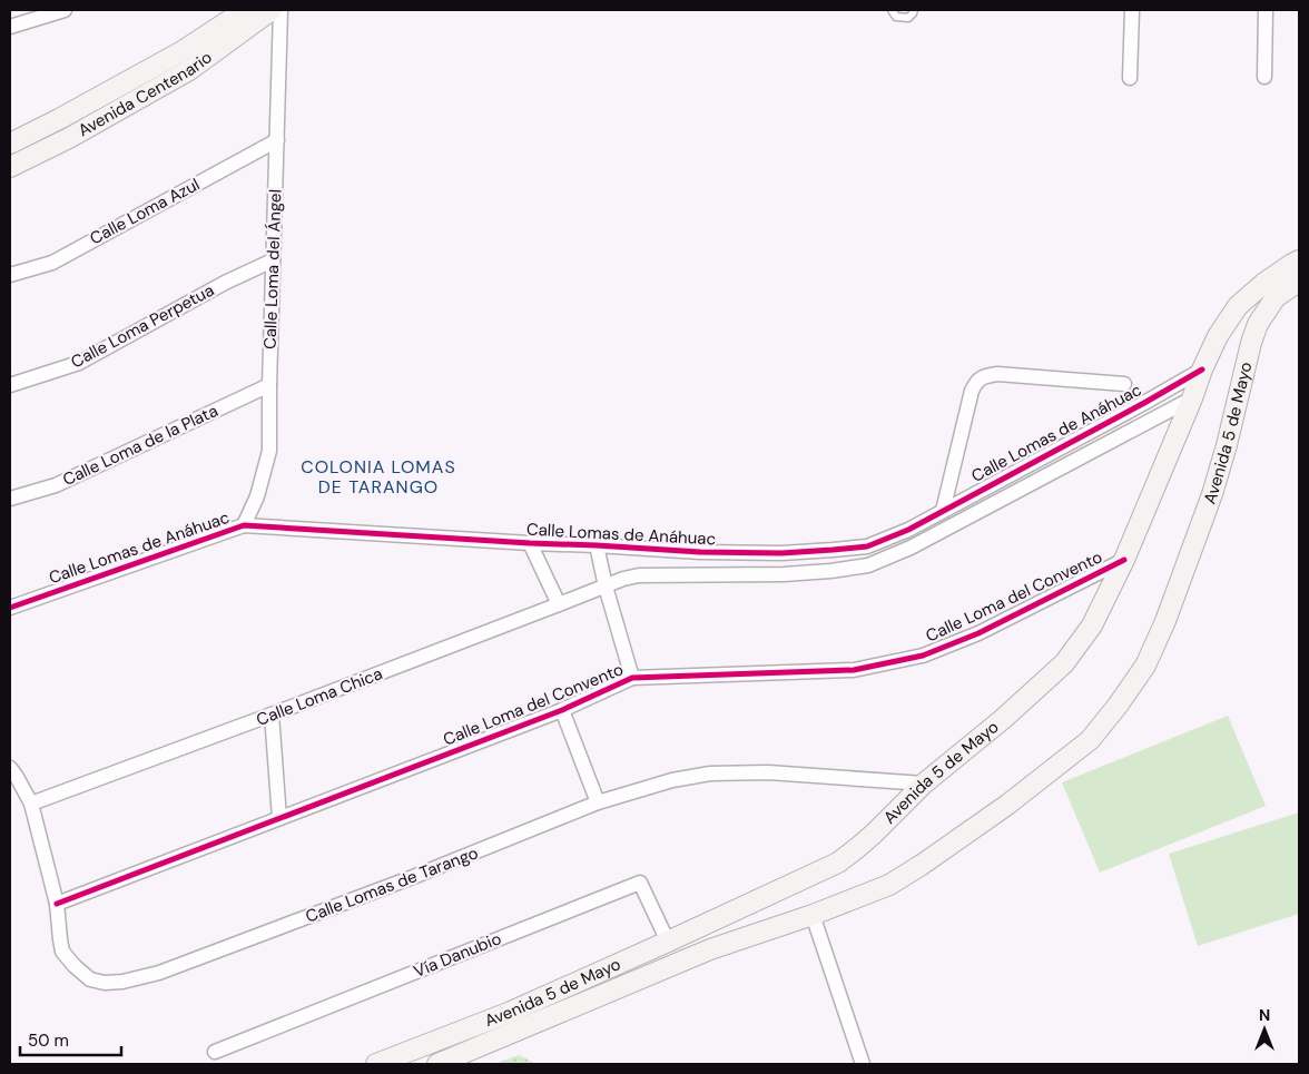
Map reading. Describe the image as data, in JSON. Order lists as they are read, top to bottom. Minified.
{"streets":{"main road":["Avenida Centenario","Avenida 5 de Mayo"],"street":["Calle Loma Azul","Calle Loma del Ángel","Calle Loma Perpetua","Calle Lomas de Anáhuac","Calle Loma de la Plata","Calle Loma del Convento","Calle Loma Chica","Calle Lomas de Tarango","Vía Danubio"]},"crossings":[["Calle Loma Azul","Calle Loma del Ángel"],["Calle Loma del Ángel","Calle Loma Perpetua"],["Calle Loma del Ángel","Calle Lomas de Anáhuac"],["Calle Loma del Ángel","Calle Loma de la Plata"],["Avenida 5 de Mayo","Calle Lomas de Anáhuac"],["Avenida 5 de Mayo","Calle Loma del Convento"],["Avenida 5 de Mayo","Calle Lomas de Tarango"],["Avenida 5 de Mayo","Vía Danubio"],["Calle Lomas de Anáhuac","Calle Loma Chica"],["Calle Loma del Convento","Calle Lomas de Tarango"],["Calle Loma Chica","Calle Lomas de Tarango"]],"districts":["COLONIA LOMAS DE TARANGO"],"scale_bar":"50 m","north":"top"}
